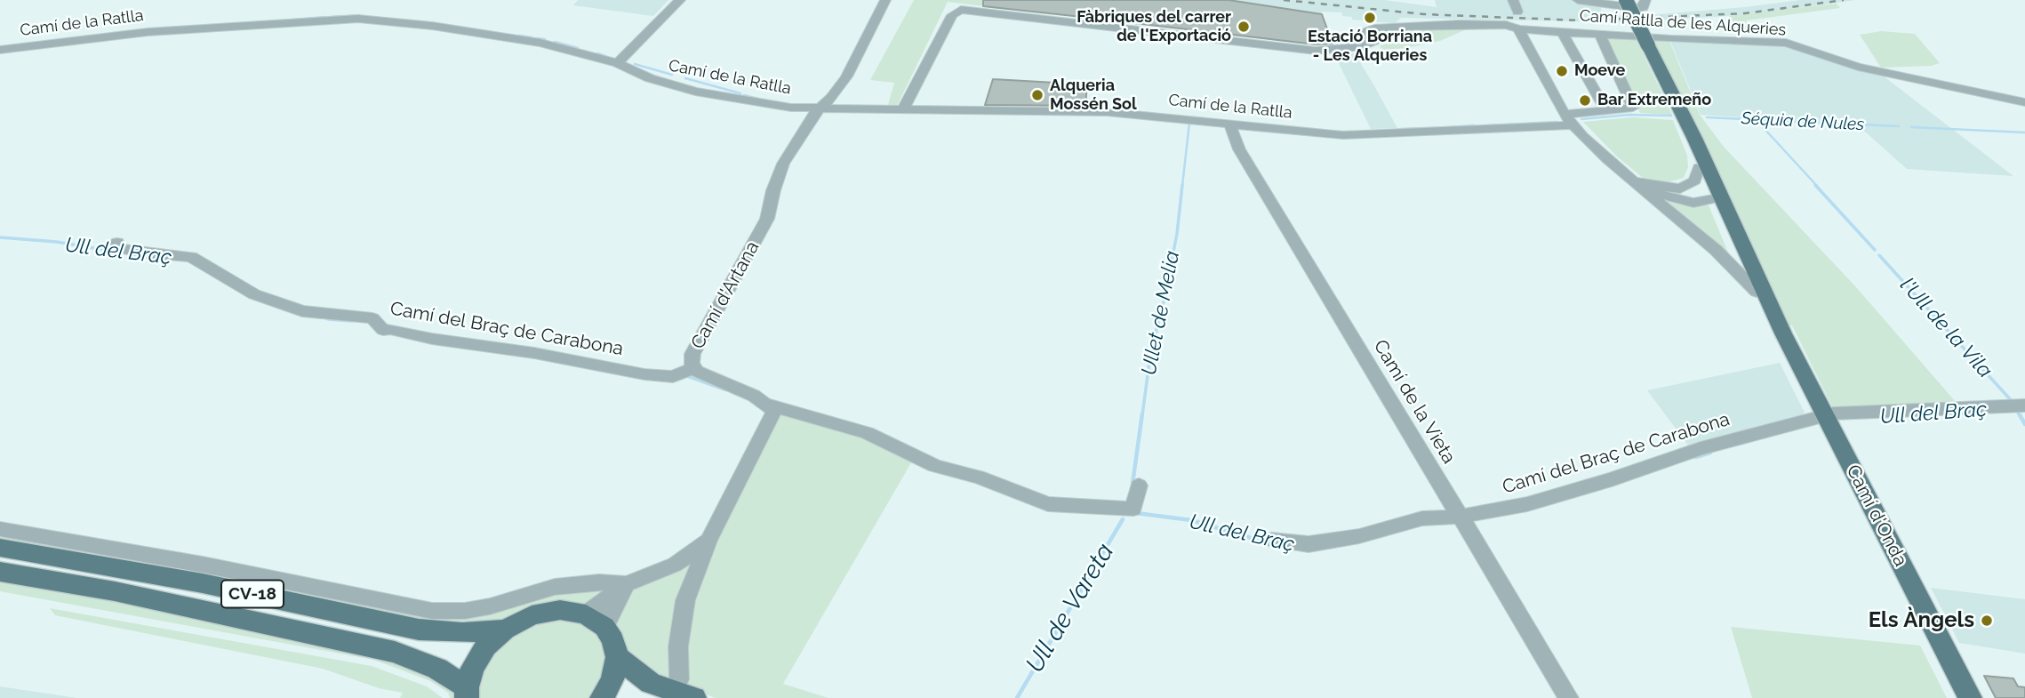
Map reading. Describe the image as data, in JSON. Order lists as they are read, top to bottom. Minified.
{"streets":{"main road":["Camí d'Onda","CV-18"],"street":["Camí de la Ratlla","Camí Ratlla de les Alqueries","Camí d'Artana","Camí del Braç de Carabona","Camí de la Vieta"]},"crossings":[["Camí de la Ratlla","Camí Ratlla de les Alqueries"],["Camí de la Ratlla","Camí d'Artana"],["Camí de la Ratlla","Camí de la Vieta"],["Camí d'Artana","Camí del Braç de Carabona"],["Camí del Braç de Carabona","Camí de la Vieta"],["Camí del Braç de Carabona","Camí d'Onda"]],"water":["Séquia de Nules","Ull del Braç","Ullet de Melia","l'Ull de la Vila","Ull de Vareta"],"places":["Estació Borriana - Les Alqueries","Fàbriques del carrer de l'Exportació","Moeve","Alqueria Mossén Sol","Bar Extremeño","Els Àngels"]}
